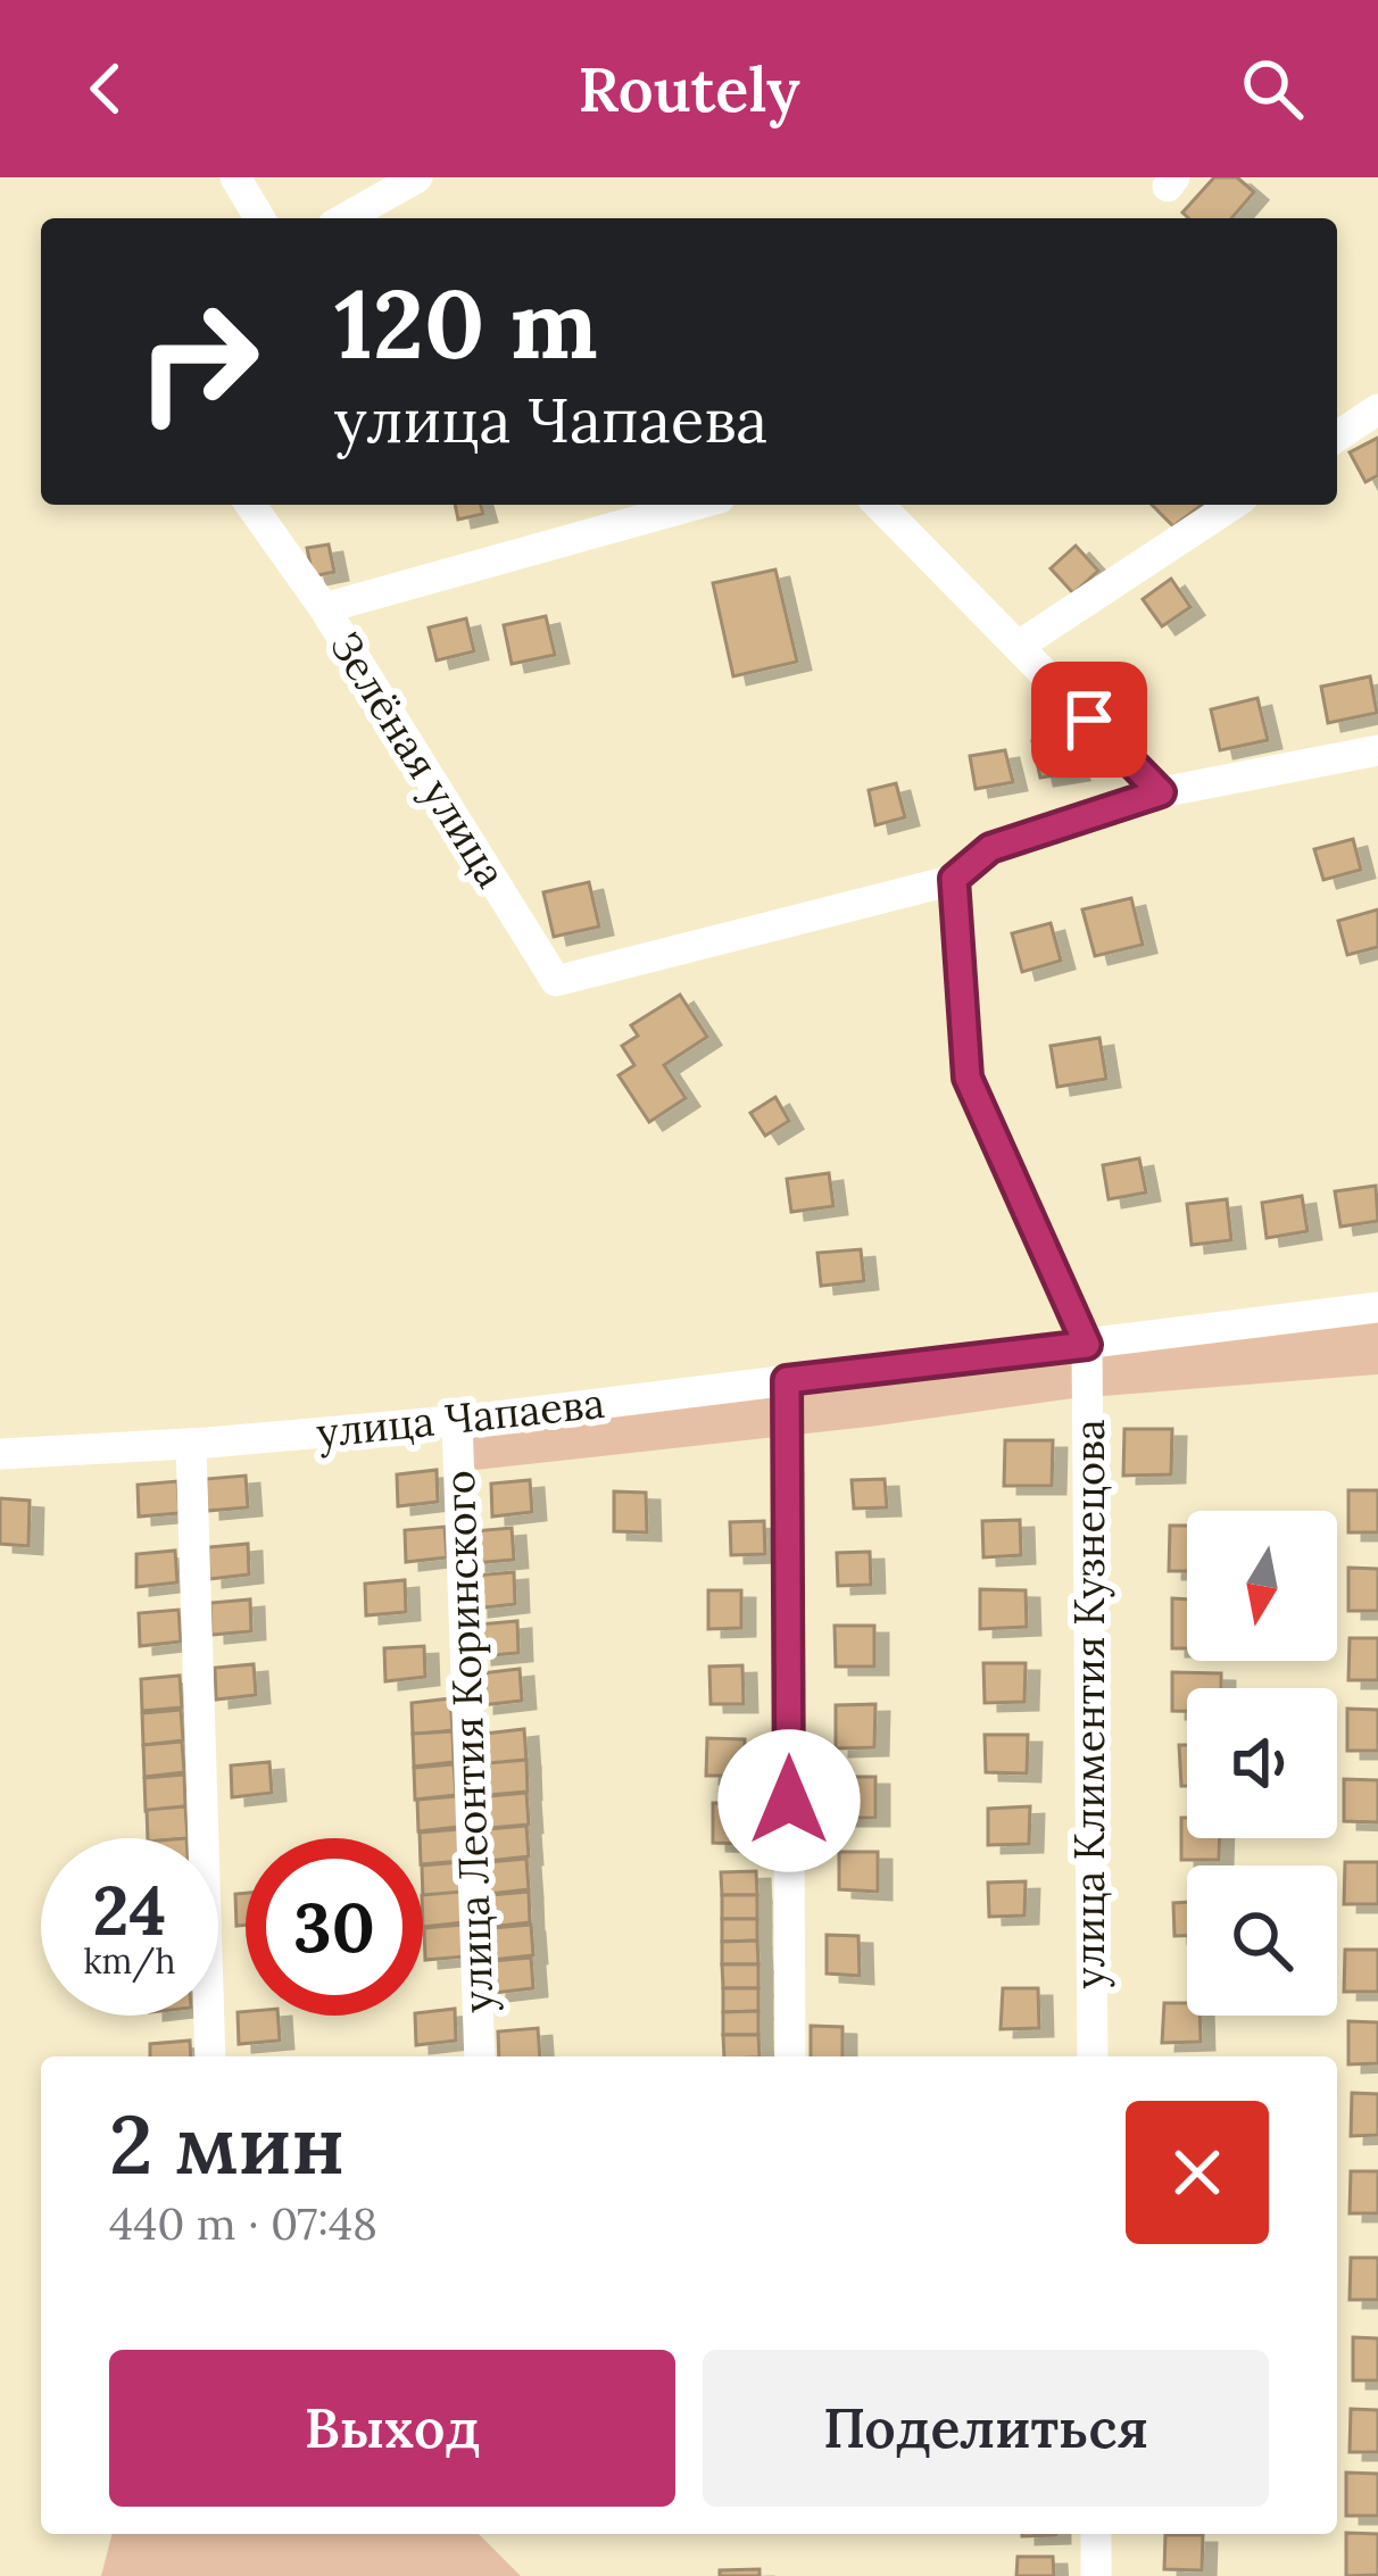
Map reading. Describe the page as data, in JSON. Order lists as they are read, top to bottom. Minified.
{"streets":{"street":["Зелёная улица","улица Чапаева","улица Климентия Кузнецова","улица Леонтия Коринского"]},"crossings":[["улица Чапаева","улица Климентия Кузнецова"],["улица Чапаева","улица Леонтия Коринского"]],"north":"bottom","page":{"header":"Routely","turn":["120 m","улица Чапаева"],"speed":"24 km/h","limit":"30","heading":["2 мин","440 m · 07:48"],"buttons":["Выход","Поделиться"]}}
